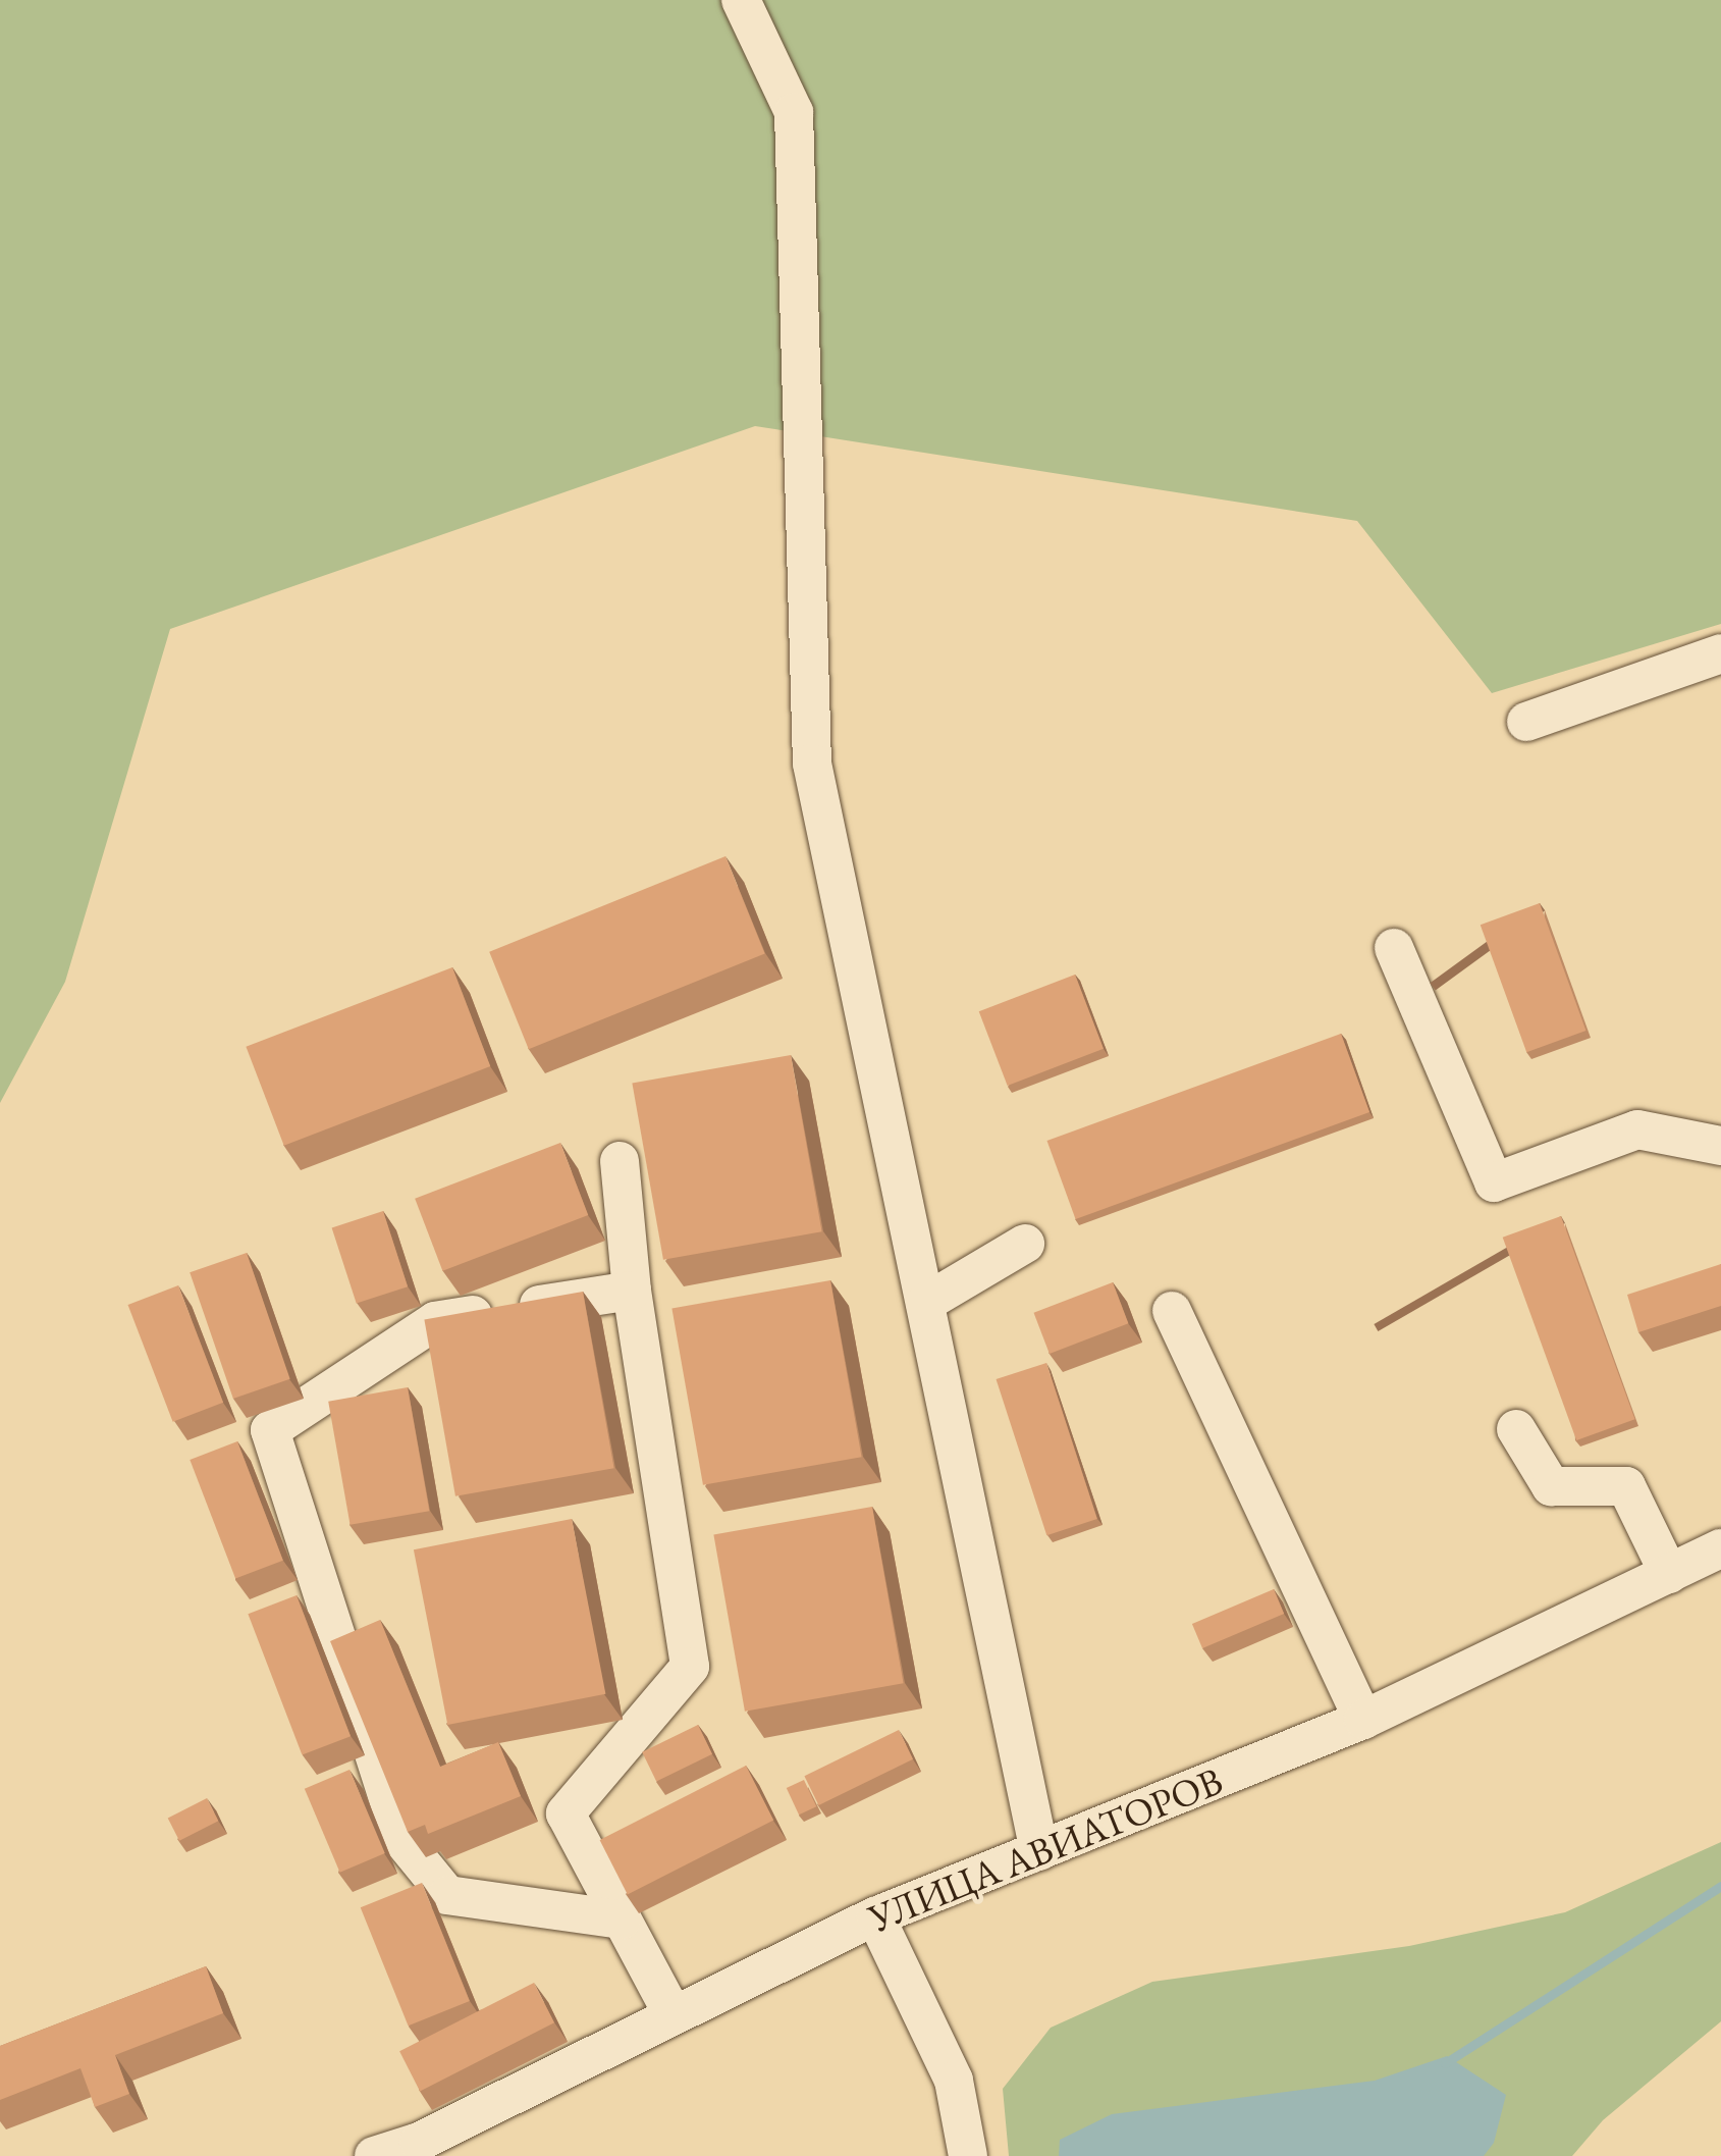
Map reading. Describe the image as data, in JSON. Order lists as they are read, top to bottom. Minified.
{"streets":{"street":["УЛИЦА АВИАТОРОВ"]}}
